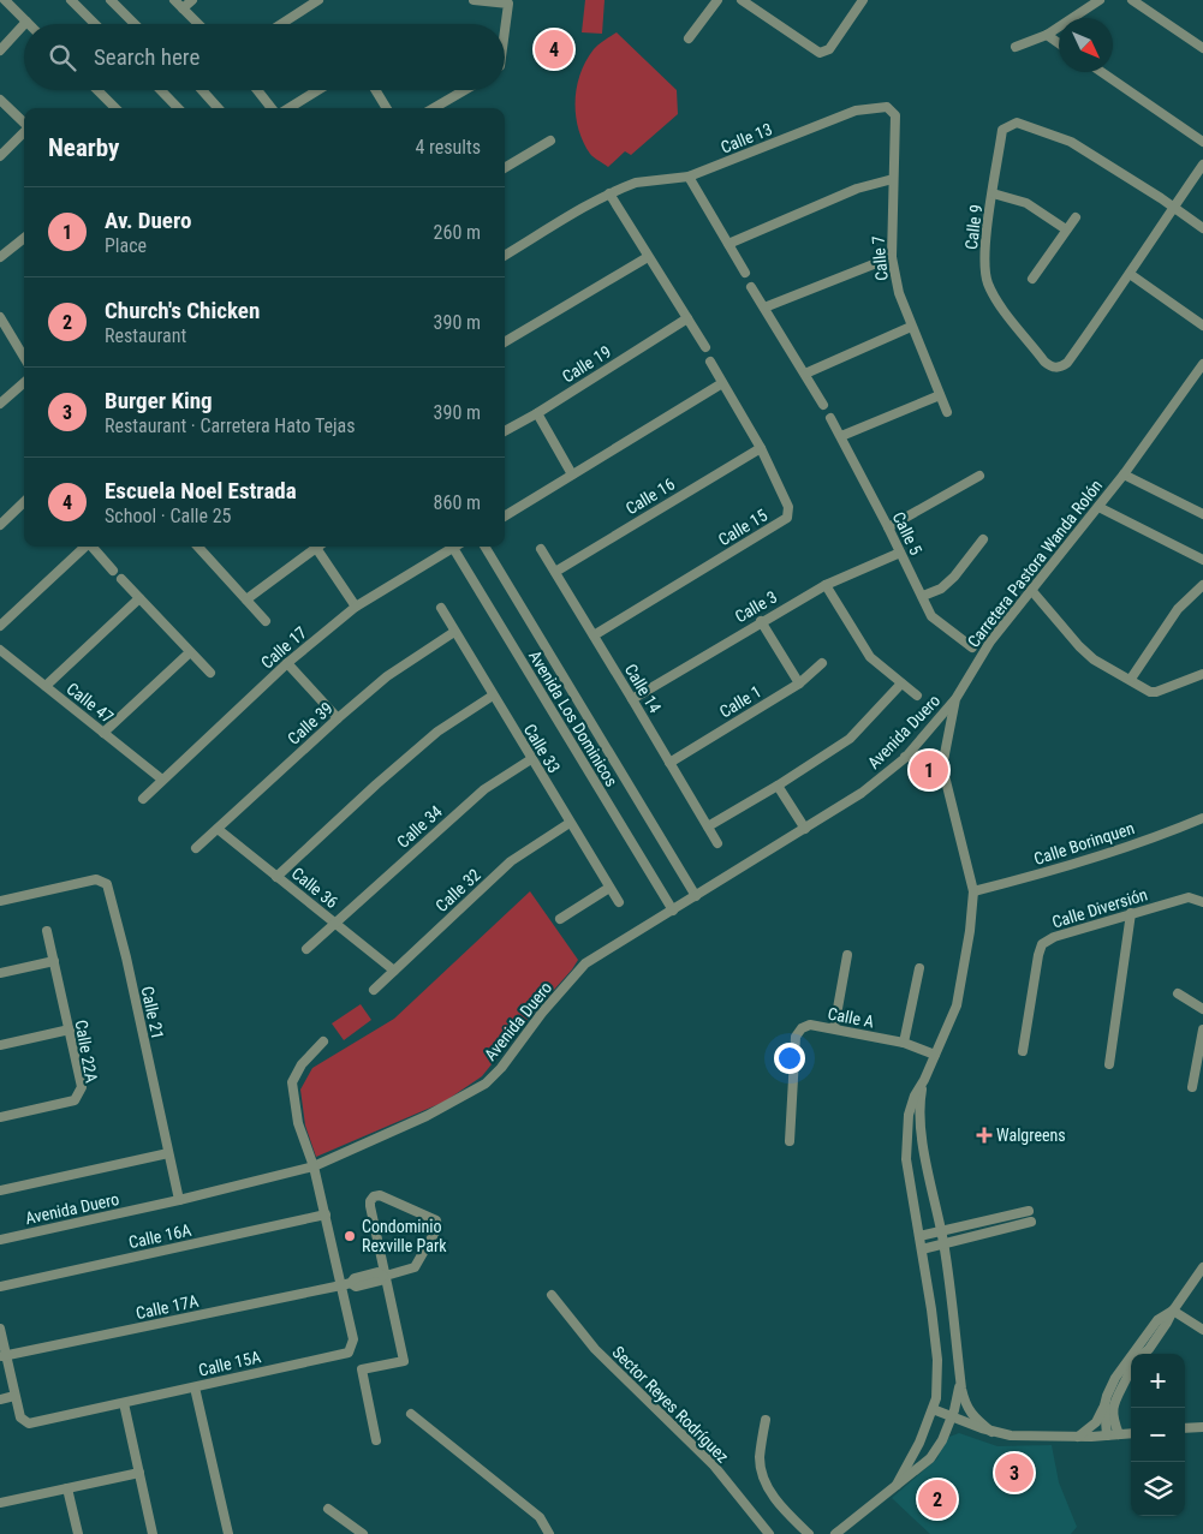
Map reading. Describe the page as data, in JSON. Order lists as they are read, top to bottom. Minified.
{"streets":{"street":["Calle 13","Calle 9","Calle 7","Calle 19","Calle 16","Calle 15","Calle 5","Carretera Pastora Wanda Rolón","Calle 3","Calle 17","Calle 14","Calle 1","Calle 47","Avenida Los Dominicos","Calle 39","Avenida Duero","Calle 33","Calle 34","Calle Borinquen","Calle 36","Calle 32","Calle Diversión","Calle 21","Calle A","Calle 22A","Calle 16A","Calle 17A","Calle 15A","Sector Reyes Rodríguez"]},"crossings":[["Calle 13","Calle 7"],["Calle 16","Calle 15"],["Calle 16","Calle 14"],["Calle 15","Calle 14"],["Calle 5","Calle 3"],["Carretera Pastora Wanda Rolón","Avenida Duero"],["Carretera Pastora Wanda Rolón","Calle Borinquen"],["Carretera Pastora Wanda Rolón","Calle A"],["Calle 3","Calle 14"],["Calle 17","Calle 47"],["Calle 14","Calle 1"],["Avenida Los Dominicos","Avenida Duero"],["Calle 39","Calle 33"],["Calle 39","Calle 36"],["Avenida Duero","Calle 21"],["Avenida Duero","Calle 15A"],["Calle 33","Calle 34"],["Calle 33","Calle 32"],["Calle 34","Calle 36"],["Calle 36","Calle 32"],["Calle 16A","Calle 15A"],["Calle 17A","Calle 15A"]],"places":{"health":["Walgreens"],"other":["Condominio Rexville Park"]},"north":"bottom right","page":{"search":"Search here","pins":["4","1","3","2"],"heading":["Nearby","4 results"],"list":[{"mark":"1","name":"Av. Duero","note":"Place","value":"260 m"},{"mark":"2","name":"Church's Chicken","note":"Restaurant","value":"390 m"},{"mark":"3","name":"Burger King","note":"Restaurant · Carretera Hato Tejas","value":"390 m"},{"mark":"4","name":"Escuela Noel Estrada","note":"School · Calle 25","value":"860 m"}],"map_buttons":["+","−"]}}
